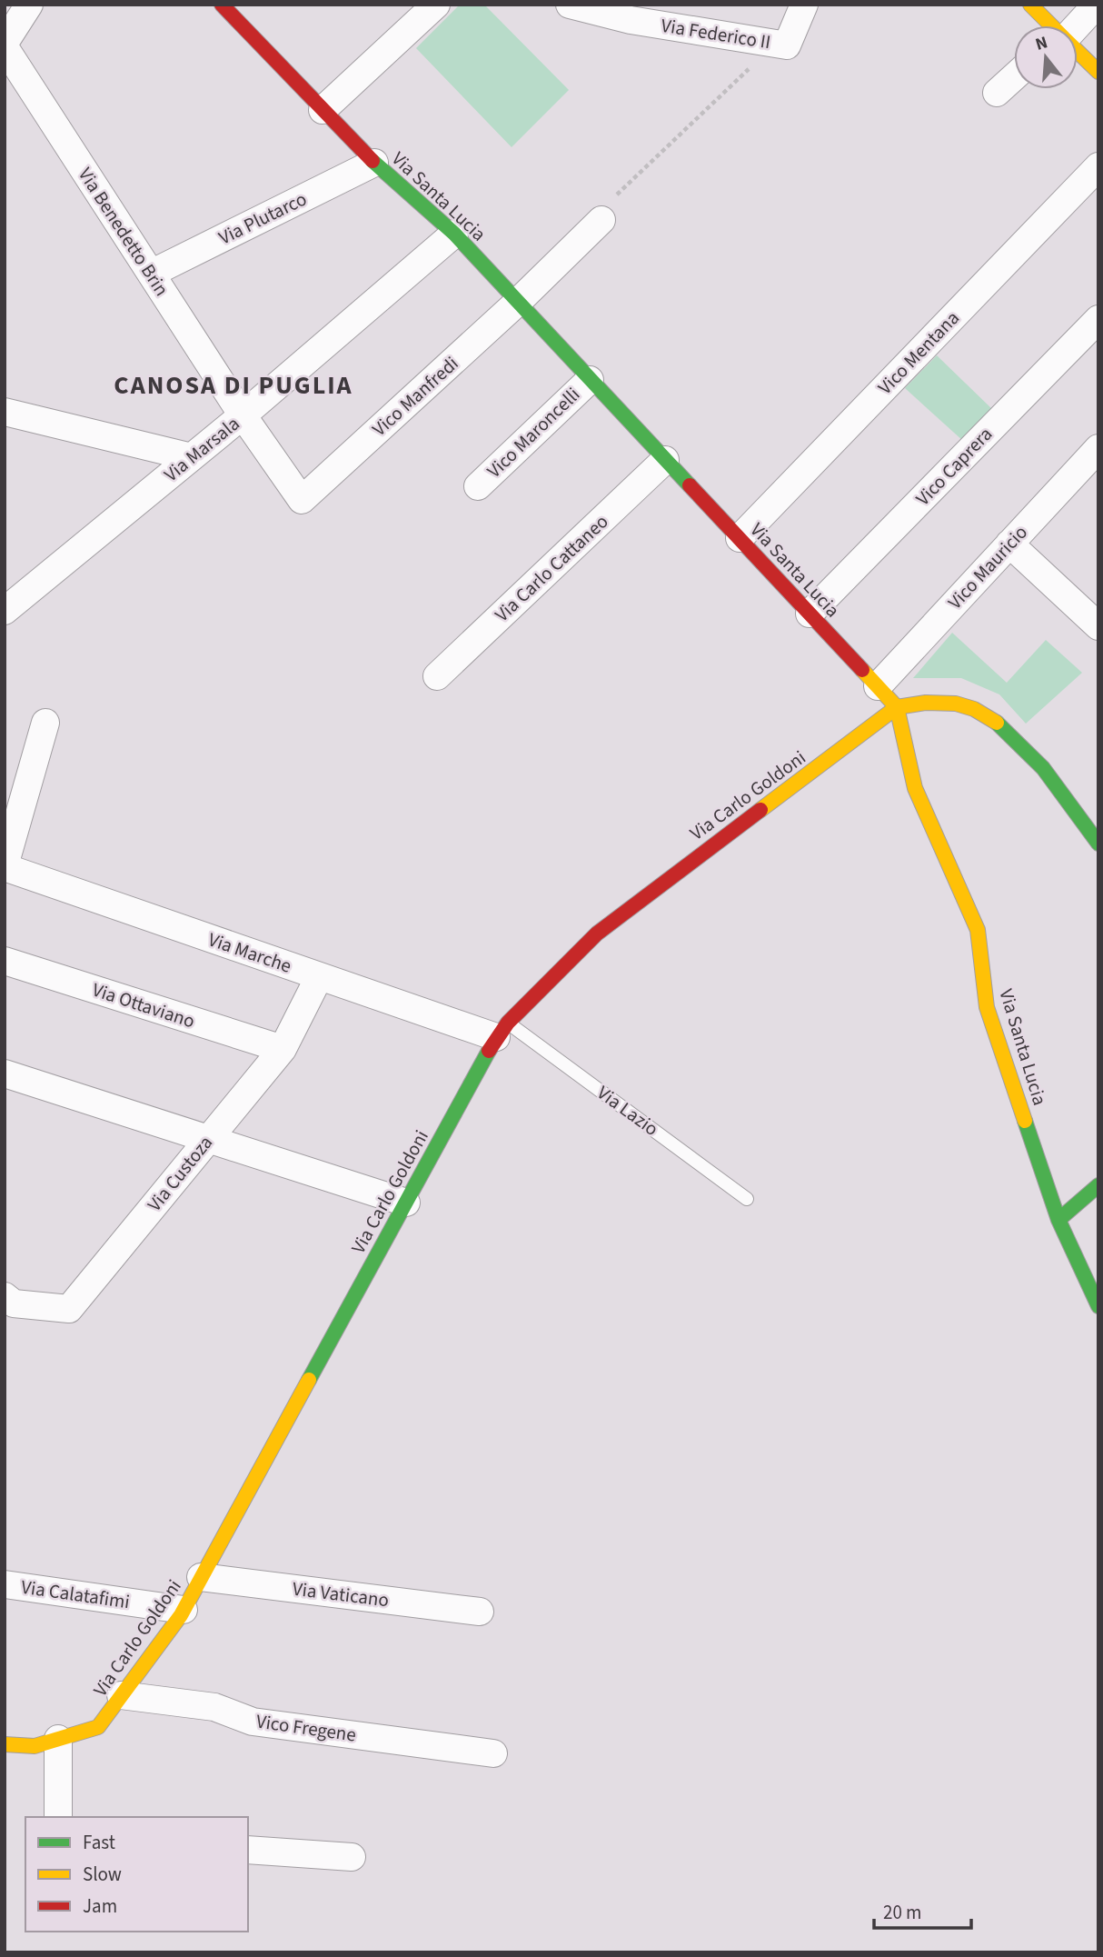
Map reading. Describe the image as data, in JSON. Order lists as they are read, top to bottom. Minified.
{"streets":{"street":["Via Federico II","Via Santa Lucia","Via Plutarco","Via Benedetto Brin","Vico Mentana","Vico Manfredi","Vico Maroncelli","Via Marsala","Vico Caprera","Vico Mauricio","Via Carlo Cattaneo","Via Carlo Goldoni","Via Marche","Via Ottaviano","Via Custoza","Via Calatafimi","Via Vaticano","Vico Fregene"],"lane":["Via Lazio"]},"crossings":[["Via Santa Lucia","Via Plutarco"],["Via Santa Lucia","Vico Mentana"],["Via Santa Lucia","Vico Manfredi"],["Via Santa Lucia","Vico Maroncelli"],["Via Santa Lucia","Via Marsala"],["Via Santa Lucia","Vico Caprera"],["Via Santa Lucia","Vico Mauricio"],["Via Santa Lucia","Via Carlo Cattaneo"],["Via Santa Lucia","Via Carlo Goldoni"],["Via Plutarco","Via Benedetto Brin"],["Via Benedetto Brin","Vico Manfredi"],["Via Benedetto Brin","Via Marsala"],["Vico Manfredi","Via Marsala"],["Via Carlo Goldoni","Via Marche"],["Via Carlo Goldoni","Via Lazio"],["Via Carlo Goldoni","Via Calatafimi"],["Via Carlo Goldoni","Via Vaticano"],["Via Carlo Goldoni","Vico Fregene"],["Via Marche","Via Lazio"],["Via Marche","Via Custoza"],["Via Ottaviano","Via Custoza"]],"districts":["CANOSA DI PUGLIA"],"legend":["Fast","Slow","Jam"],"scale_bar":"20 m","north":"top"}
